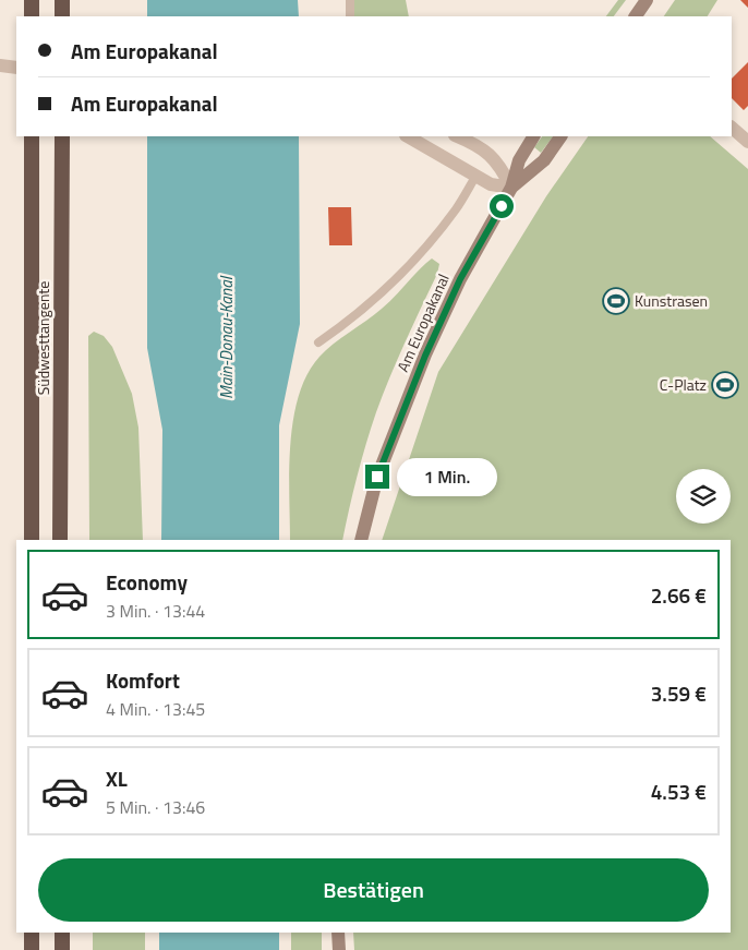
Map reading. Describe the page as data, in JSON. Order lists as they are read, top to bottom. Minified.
{"streets":{"highway":["Südwesttangente"],"main road":["Am Europakanal"]},"water":["Main-Donau-Kanal"],"places":{"sports":["Kunstrasen","C-Platz"]},"page":{"banner":["Am Europakanal","Am Europakanal"],"bubble":"1 Min.","list":[{"name":"Economy","note":"3 Min. · 13:44","value":"2.66 €"},{"name":"Komfort","note":"4 Min. · 13:45","value":"3.59 €"},{"name":"XL","note":"5 Min. · 13:46","value":"4.53 €"}],"buttons":"Bestätigen"}}
